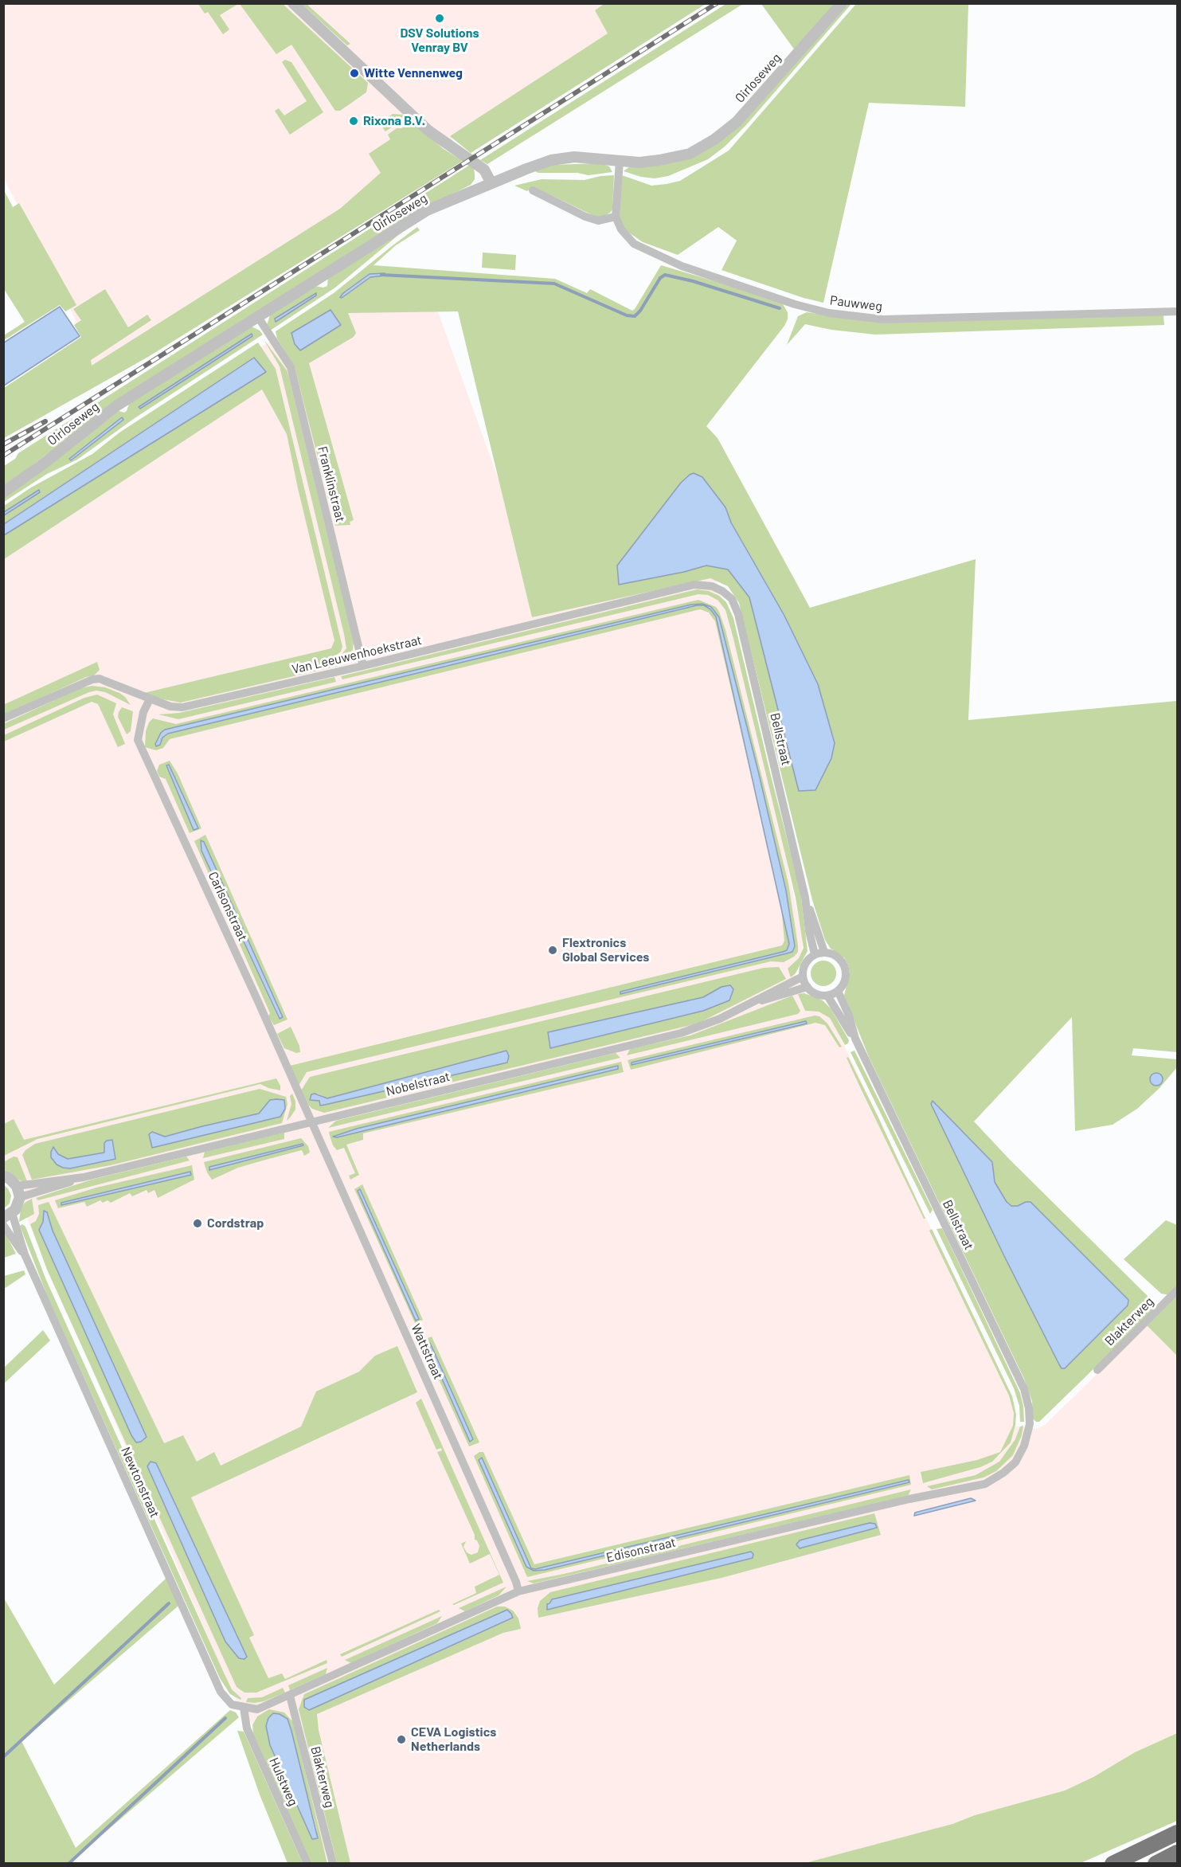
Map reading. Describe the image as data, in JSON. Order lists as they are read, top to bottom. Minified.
{"streets":{"street":["Oirloseweg","Pauwweg","Franklinstraat","Van Leeuwenhoekstraat","Bellstraat","Carlsonstraat","Nobelstraat","Blakterweg","Wattstraat","Newtonstraat","Edisonstraat","Hulstweg"]},"crossings":[["Oirloseweg","Franklinstraat"],["Franklinstraat","Van Leeuwenhoekstraat"],["Van Leeuwenhoekstraat","Bellstraat"],["Van Leeuwenhoekstraat","Carlsonstraat"],["Bellstraat","Nobelstraat"],["Bellstraat","Edisonstraat"],["Carlsonstraat","Nobelstraat"],["Carlsonstraat","Wattstraat"],["Nobelstraat","Wattstraat"],["Blakterweg","Edisonstraat"],["Wattstraat","Edisonstraat"],["Newtonstraat","Edisonstraat"],["Newtonstraat","Hulstweg"],["Edisonstraat","Hulstweg"]],"places":["DSV Solutions Venray BV","Witte Vennenweg","Rixona B.V.","Flextronics Global Services","Cordstrap","CEVA Logistics Netherlands"]}
